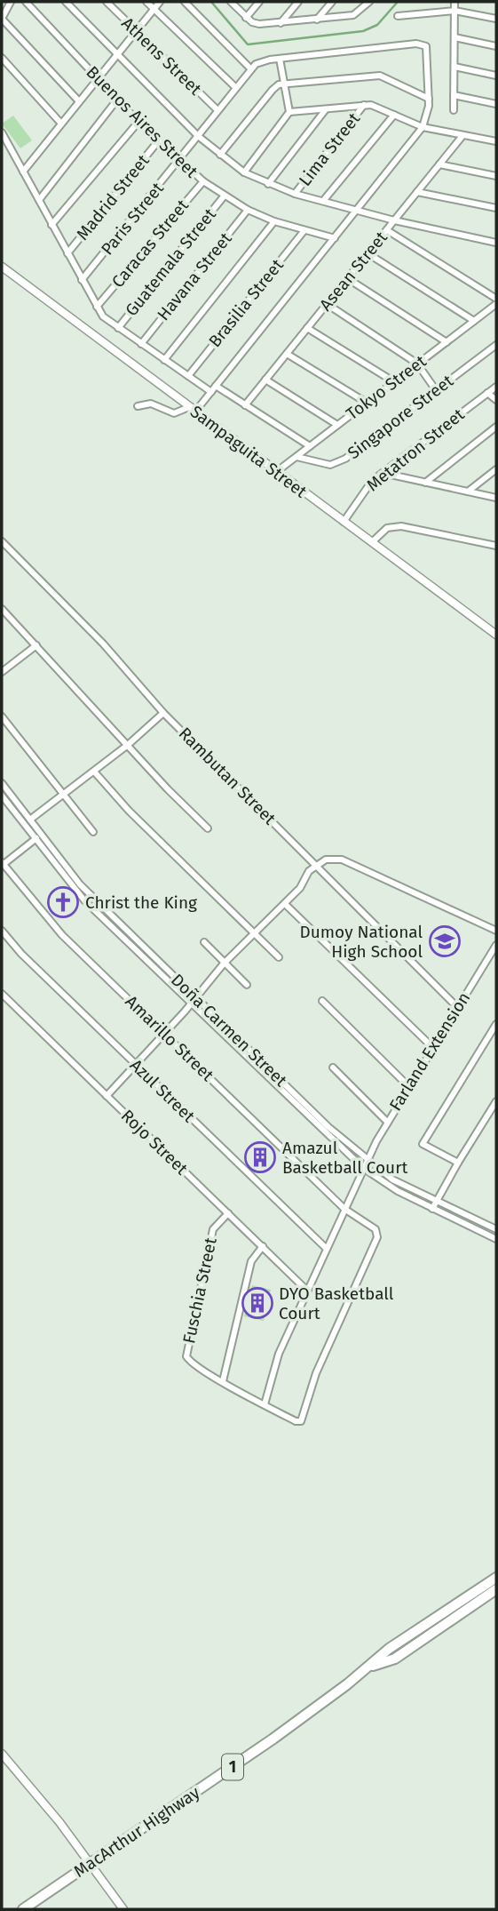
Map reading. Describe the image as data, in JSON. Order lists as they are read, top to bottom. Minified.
{"streets":{"highway":["1","MacArthur Highway"],"street":["Athens Street","Buenos Aires Street","Lima Street","Madrid Street","Paris Street","Caracas Street","Guatemala Street","Asean Street","Havana Street","Brasilia Street","Tokyo Street","Singapore Street","Metatron Street","Sampaguita Street","Rambutan Street","Doña Carmen Street","Amarillo Street","Farland Extension","Azul Street","Rojo Street","Fuschia Street"]},"crossings":[["Athens Street","Paris Street"],["Buenos Aires Street","Madrid Street"],["Buenos Aires Street","Paris Street"],["Buenos Aires Street","Caracas Street"],["Buenos Aires Street","Guatemala Street"],["Buenos Aires Street","Havana Street"],["Buenos Aires Street","Brasilia Street"],["Tokyo Street","Singapore Street"],["Tokyo Street","Sampaguita Street"],["Metatron Street","Sampaguita Street"],["Rambutan Street","Farland Extension"],["Doña Carmen Street","Farland Extension"],["Amarillo Street","Farland Extension"],["Amarillo Street","Fuschia Street"],["Farland Extension","Azul Street"],["Farland Extension","Rojo Street"],["Farland Extension","Fuschia Street"],["Rojo Street","Fuschia Street"]],"places":{"church":["Christ the King"],"school or university":["Dumoy National High School"],"building":["Amazul Basketball Court","DYO Basketball Court"]}}
